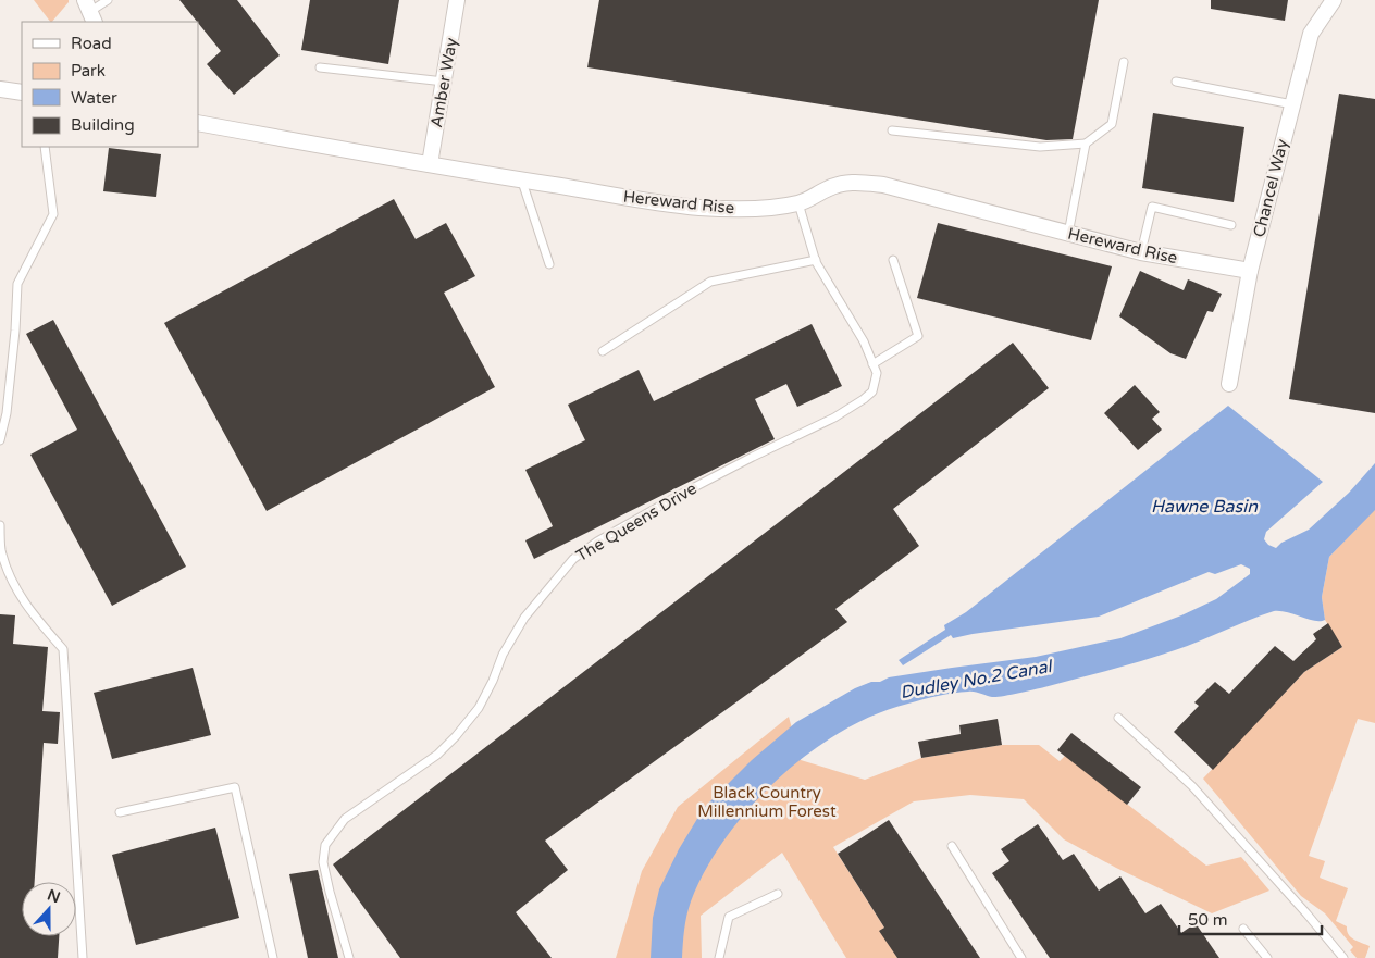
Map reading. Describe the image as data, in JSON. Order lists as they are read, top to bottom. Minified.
{"streets":{"street":["Amber Way","Chancel Way","Hereward Rise"],"lane":["The Queens Drive"]},"crossings":[["Amber Way","Hereward Rise"],["Chancel Way","Hereward Rise"],["Hereward Rise","The Queens Drive"]],"water":["Hawne Basin","Dudley No.2 Canal"],"parks":["Black Country Millennium Forest"],"legend":["Road","Park","Water","Building"],"scale_bar":"50 m","north":"top"}
